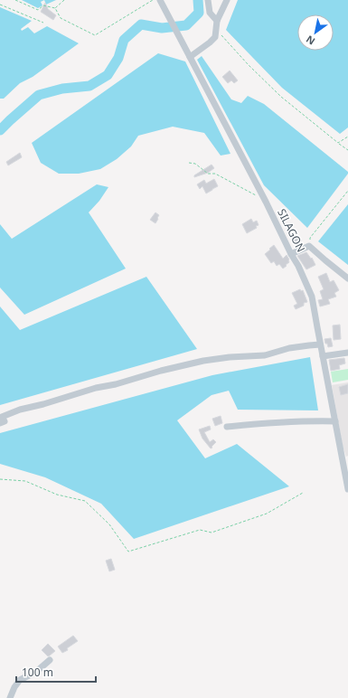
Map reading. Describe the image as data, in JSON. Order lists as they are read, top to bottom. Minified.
{"streets":{"street":["SILAGON"]},"scale_bar":"100 m","north":"bottom left"}
